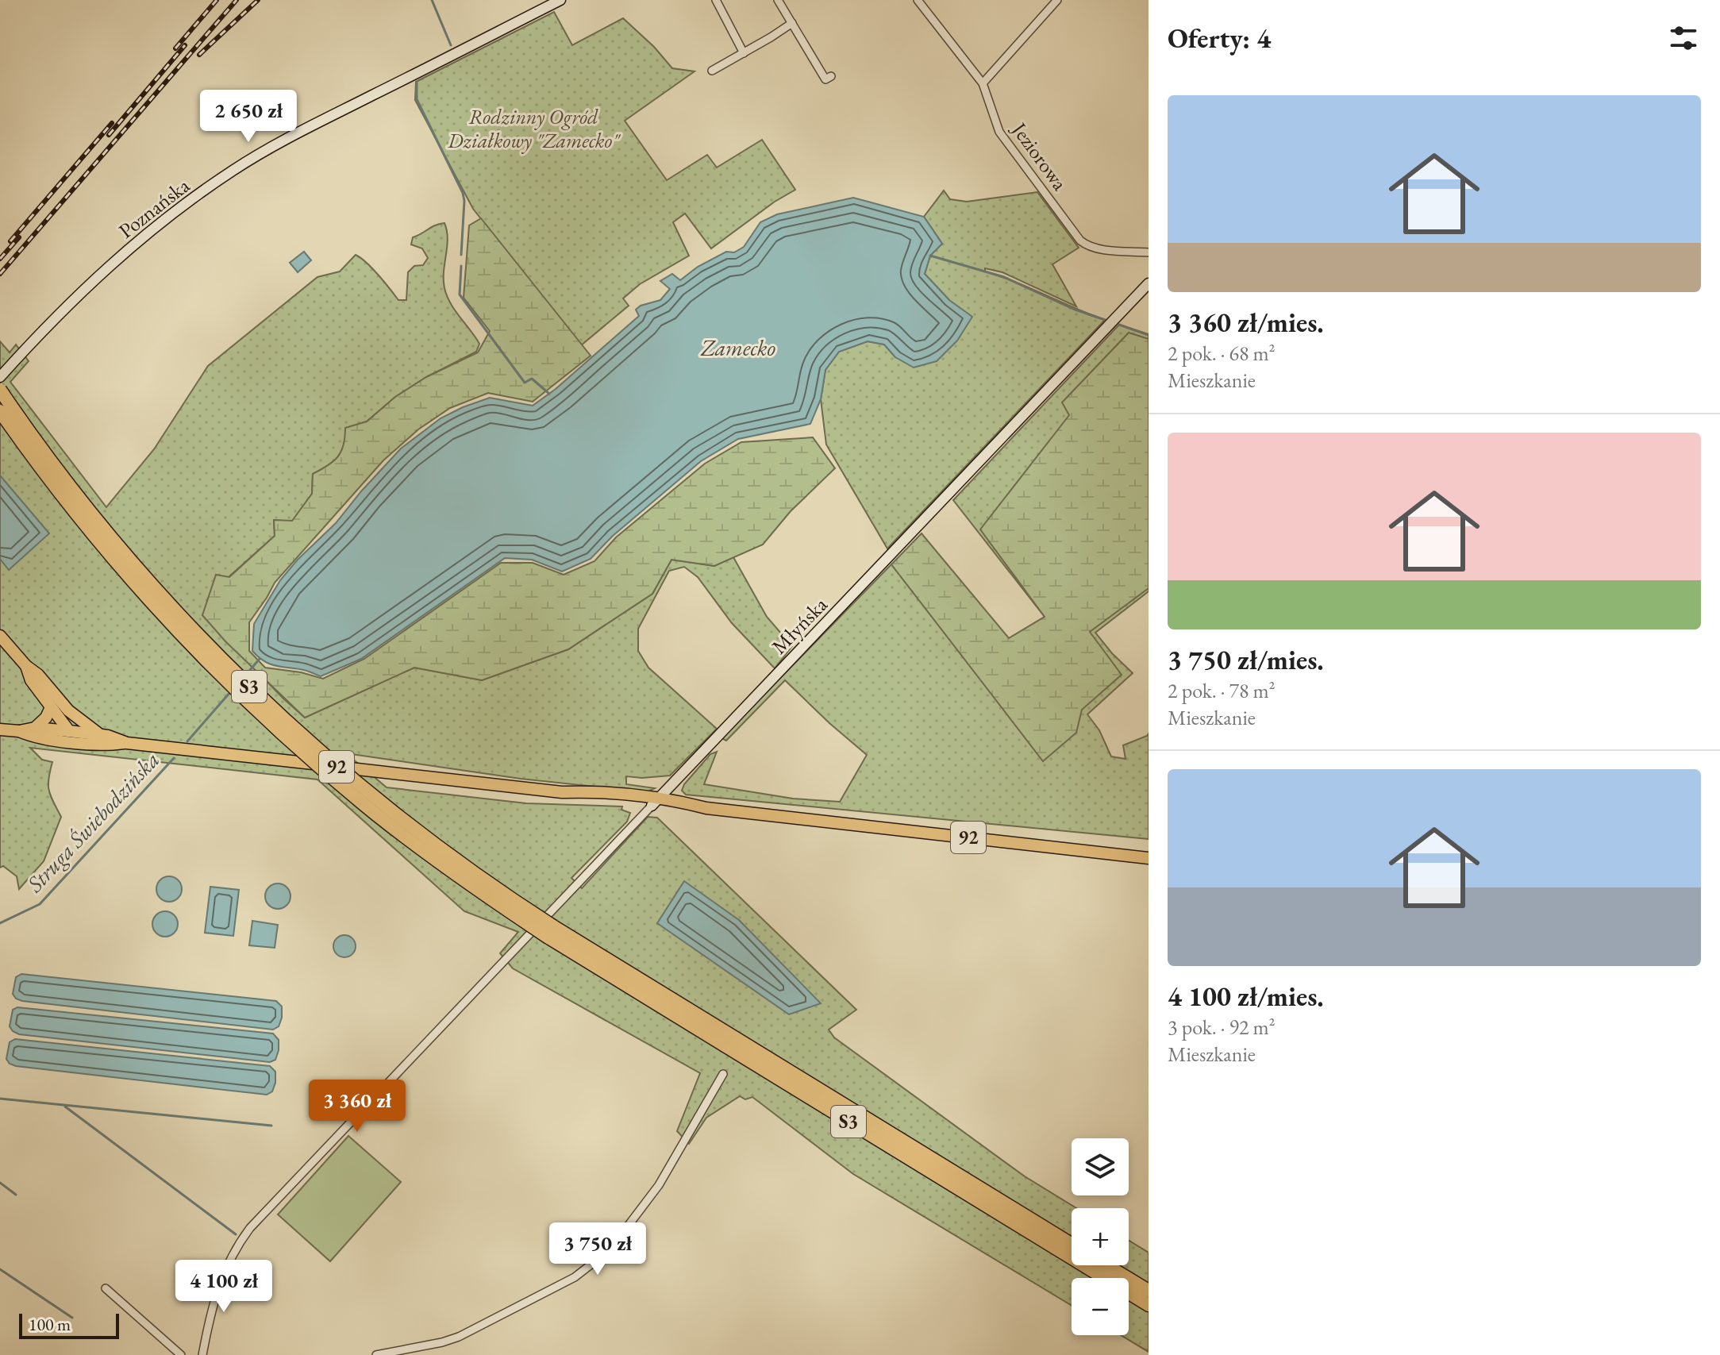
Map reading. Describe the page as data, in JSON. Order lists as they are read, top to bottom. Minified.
{"streets":{"highway":["S3"],"main road":["92"],"street":["Jeziorowa","Poznańska","Młyńska"]},"crossings":[["Młyńska","92"]],"water":["Zamecko","Struga Świebodzińska"],"parks":["Rodzinny Ogród Działkowy \"Zamecko\""],"scale_bar":"100 m","page":{"heading":"Oferty: 4","list":[{"name":"3 360 zł/mies.","note":"2 pok. · 68 m² · Mieszkanie"},{"name":"3 750 zł/mies.","note":"2 pok. · 78 m² · Mieszkanie"},{"name":"4 100 zł/mies.","note":"3 pok. · 92 m² · Mieszkanie"}],"price":["2 650 zł","3 360 zł","3 750 zł","4 100 zł"],"map_buttons":["+","−"],"scale":"100 m"}}
